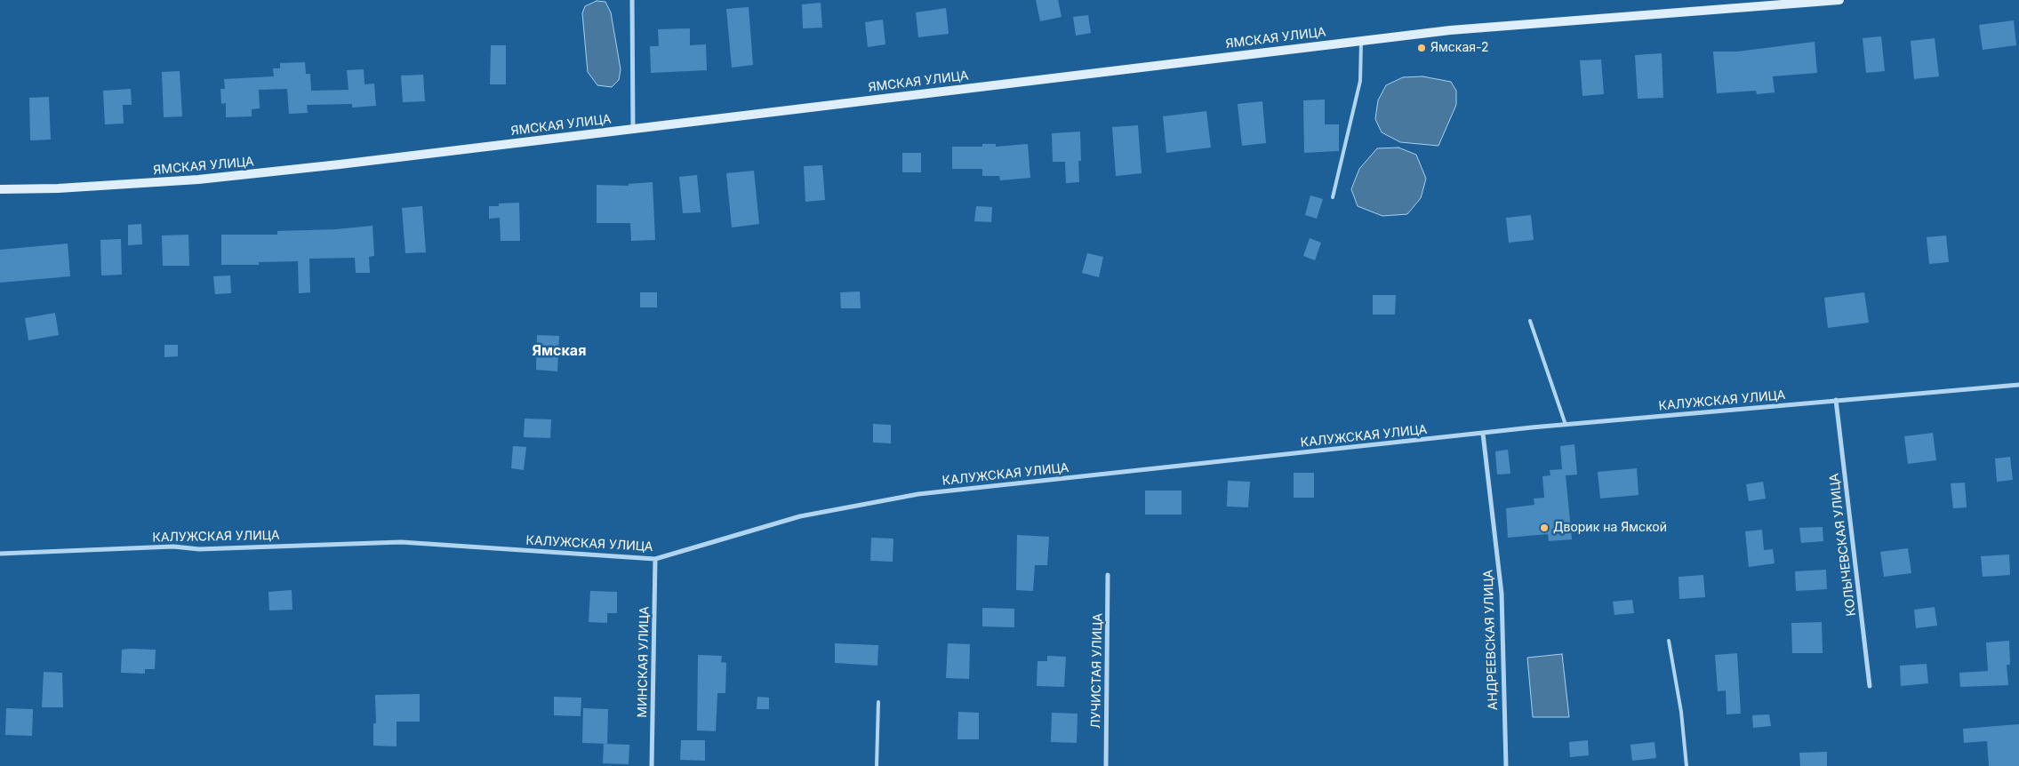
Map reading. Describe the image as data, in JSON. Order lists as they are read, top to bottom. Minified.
{"streets":{"main road":["ЯМСКАЯ УЛИЦА"],"street":["КАЛУЖСКАЯ УЛИЦА","КОЛЫЧЕВСКАЯ УЛИЦА","АНДРЕЕВСКАЯ УЛИЦА","МИНСКАЯ УЛИЦА","ЛУЧИСТАЯ УЛИЦА"]},"crossings":[["КАЛУЖСКАЯ УЛИЦА","КОЛЫЧЕВСКАЯ УЛИЦА"],["КАЛУЖСКАЯ УЛИЦА","АНДРЕЕВСКАЯ УЛИЦА"],["КАЛУЖСКАЯ УЛИЦА","МИНСКАЯ УЛИЦА"]],"districts":["Ямская"],"places":["Ямская-2","Дворик на Ямской"]}
